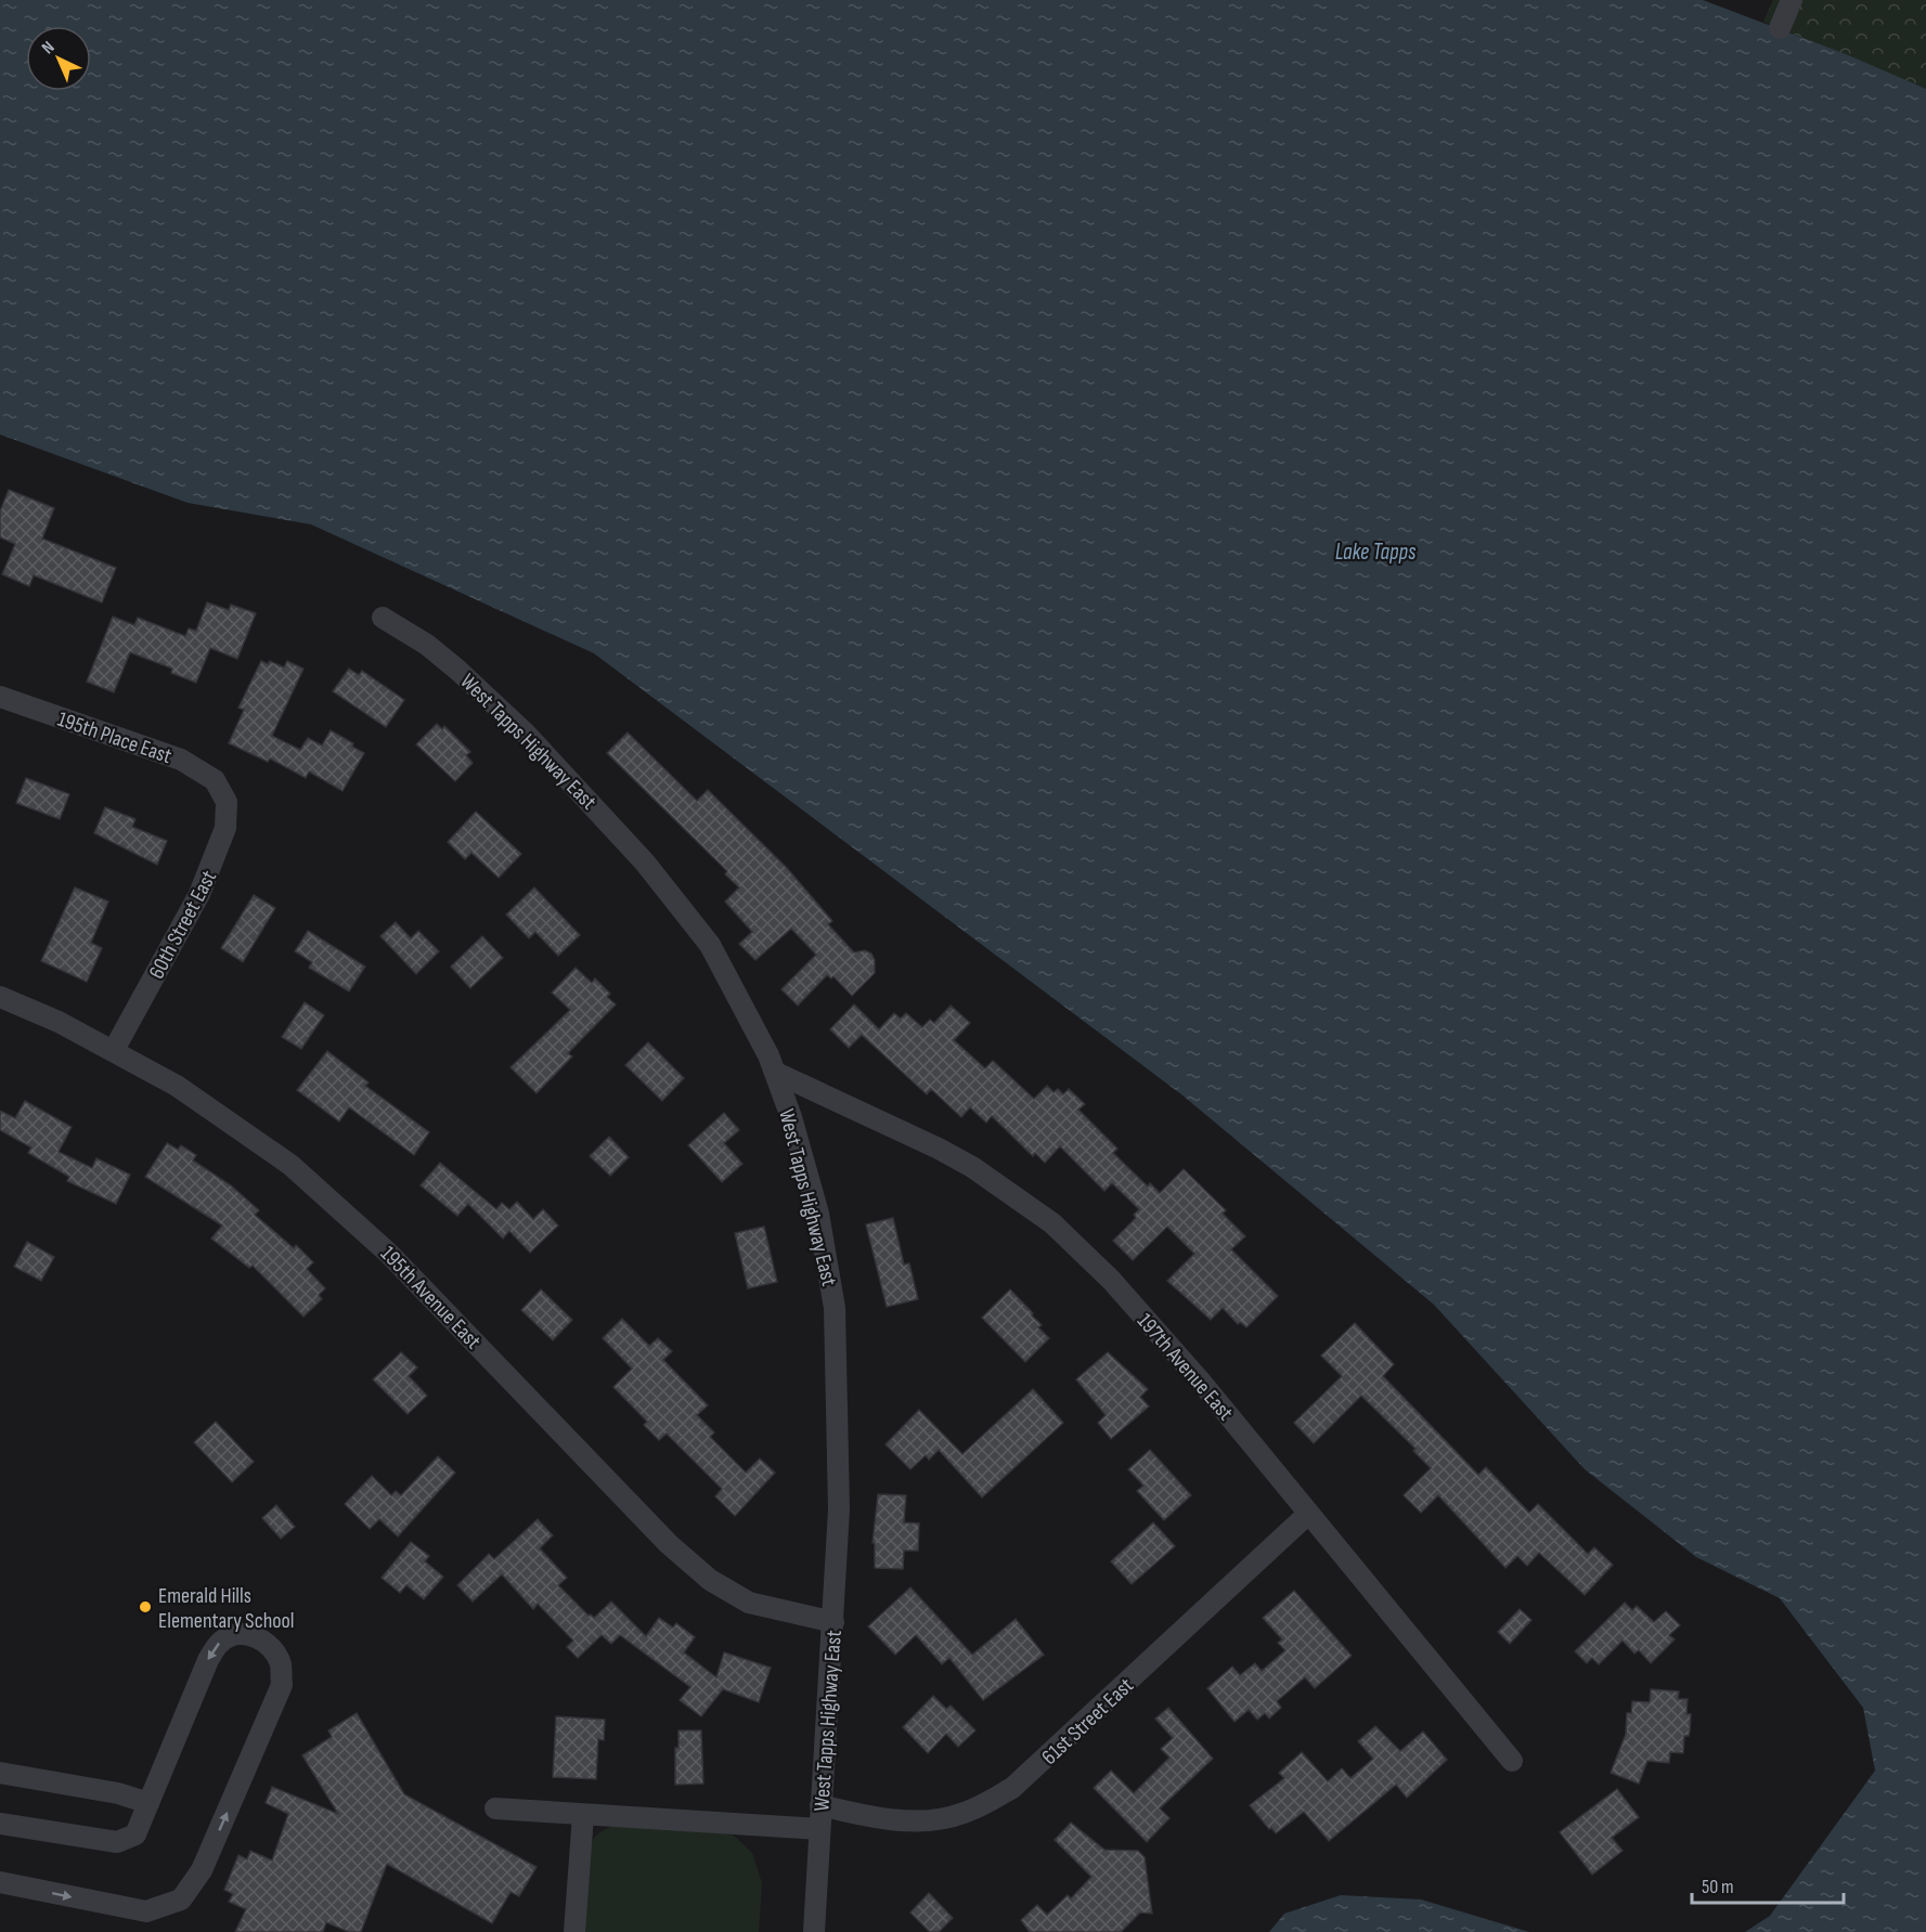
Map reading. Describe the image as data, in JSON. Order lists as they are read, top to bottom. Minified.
{"streets":{"street":["195th Place East","West Tapps Highway East","60th Street East","195th Avenue East","197th Avenue East","61st Street East"]},"crossings":[["195th Place East","60th Street East"],["West Tapps Highway East","195th Avenue East"],["West Tapps Highway East","197th Avenue East"],["West Tapps Highway East","61st Street East"],["60th Street East","195th Avenue East"],["197th Avenue East","61st Street East"]],"water":["Lake Tapps"],"places":["Emerald Hills Elementary School"],"scale_bar":"50 m","north":"top left"}
